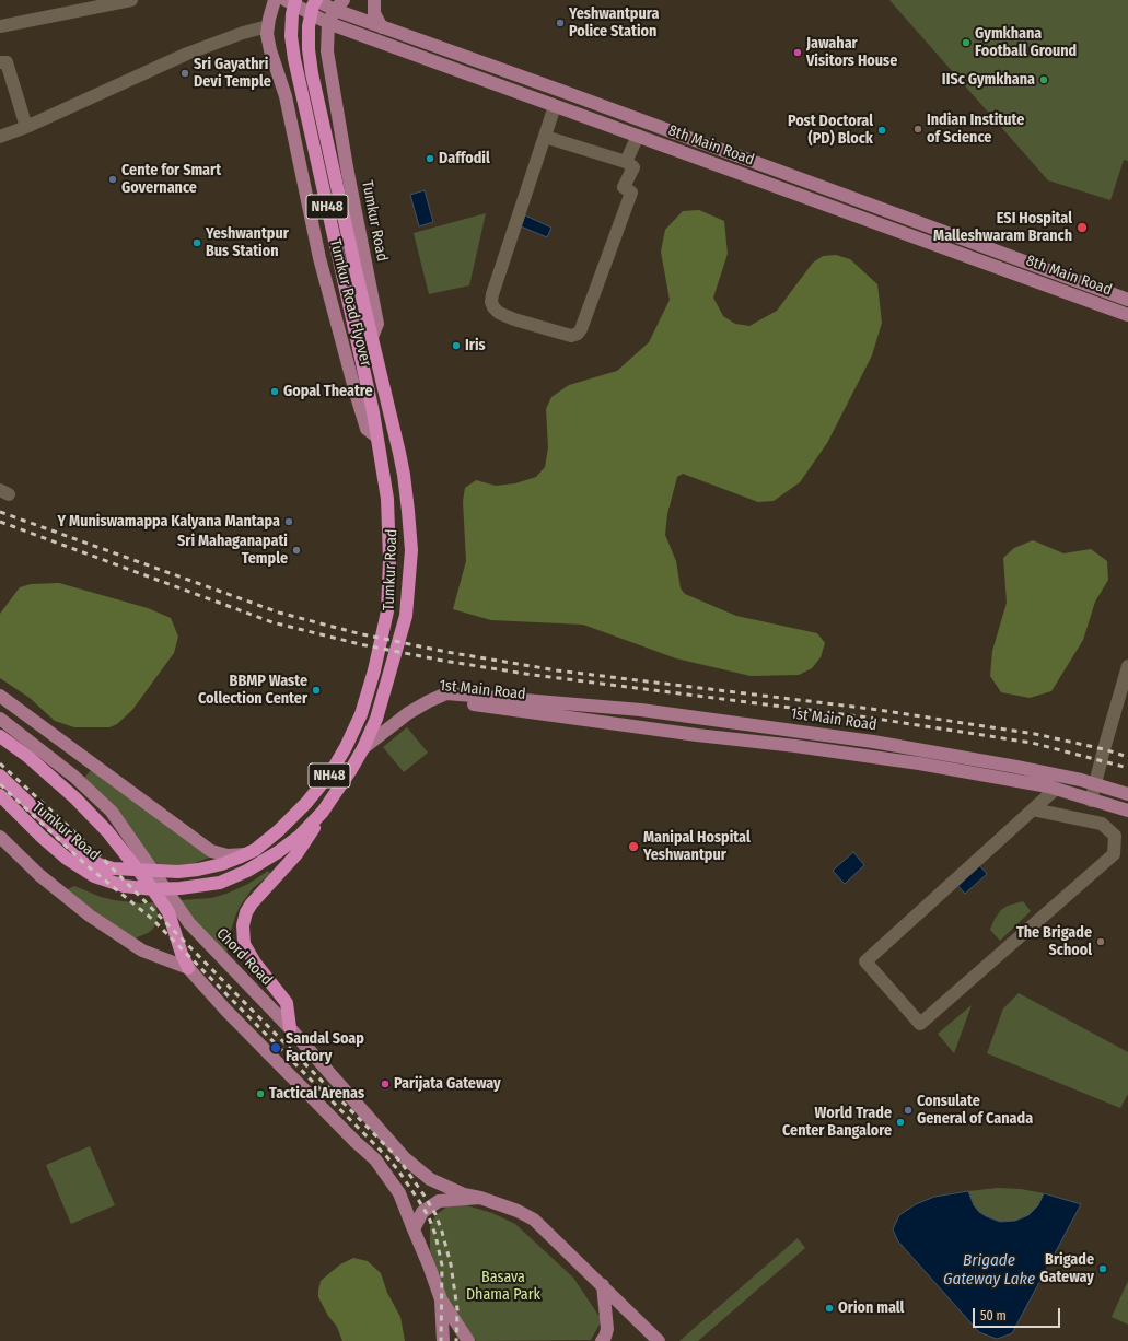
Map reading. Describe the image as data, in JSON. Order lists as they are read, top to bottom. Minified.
{"streets":{"highway":["NH48","Tumkur Road"],"main road":["8th Main Road","Tumkur Road Flyover","1st Main Road","Chord Road"]},"crossings":[["8th Main Road","NH48"],["8th Main Road","Tumkur Road"],["NH48","Tumkur Road"],["NH48","Tumkur Road Flyover"],["Tumkur Road","Tumkur Road Flyover"]],"water":["Brigade Gateway Lake"],"parks":["Basava Dhama Park"],"places":["Yeshwantpura Police Station","Gymkhana Football Ground","Jawahar Visitors House","Sri Gayathri Devi Temple","IISc Gymkhana","Indian Institute of Science","Post Doctoral (PD) Block","Daffodil","Cente for Smart Governance","ESI Hospital Malleshwaram Branch","Yeshwantpur Bus Station","Iris","Gopal Theatre","Y Muniswamappa Kalyana Mantapa","Sri Mahaganapati Temple","BBMP Waste Collection Center","Manipal Hospital Yeshwantpur","The Brigade School","Sandal Soap Factory","Parijata Gateway","Tactical Arenas","Consulate General of Canada","World Trade Center Bangalore","Brigade Gateway","Orion mall"],"scale_bar":"50 m"}
